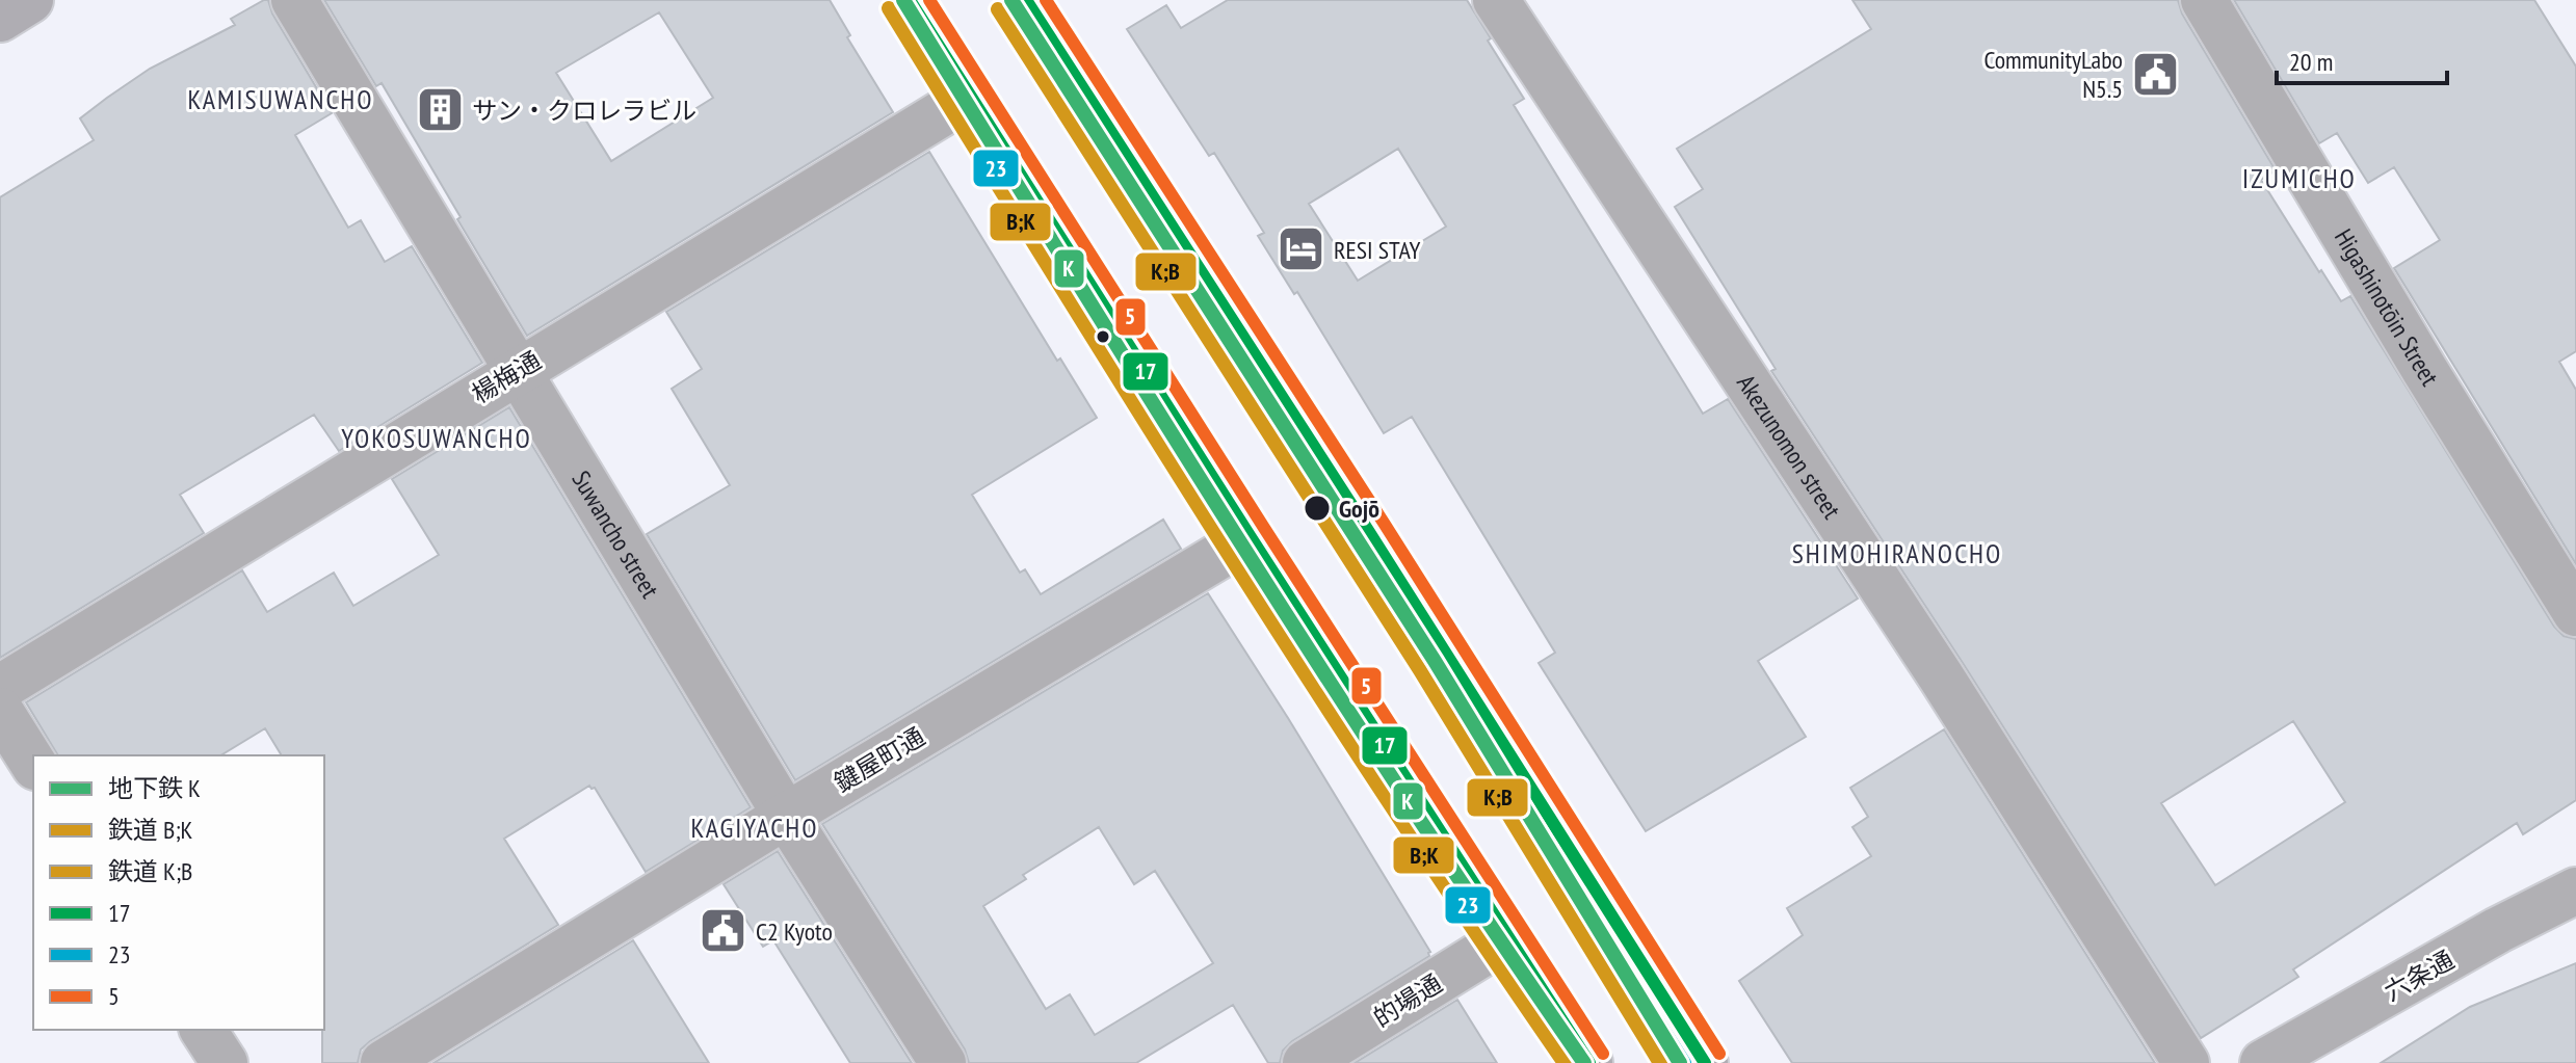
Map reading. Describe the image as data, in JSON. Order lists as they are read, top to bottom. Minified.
{"streets":{"street":["Higashinotōin Street","楊梅通","Akezunomon street","Suwancho street","鍵屋町通","六条通","的場通"]},"crossings":[["楊梅通","Suwancho street"],["Suwancho street","鍵屋町通"]],"districts":["KAMISUWANCHO","IZUMICHO","YOKOSUWANCHO","SHIMOHIRANOCHO","KAGIYACHO"],"places":{"public building":["CommunityLabo N5.5","C2 Kyoto"],"building":["サン・クロレラビル"],"hotel":["RESI STAY"],"other":["Gojō"]},"lines":["metro line K","transit line 17","transit line 5","rail line B;K","rail line K;B","transit line 23"],"legend":["地下鉄 K","鉄道 B;K","鉄道 K;B","17","23","5"],"scale_bar":"20 m"}
